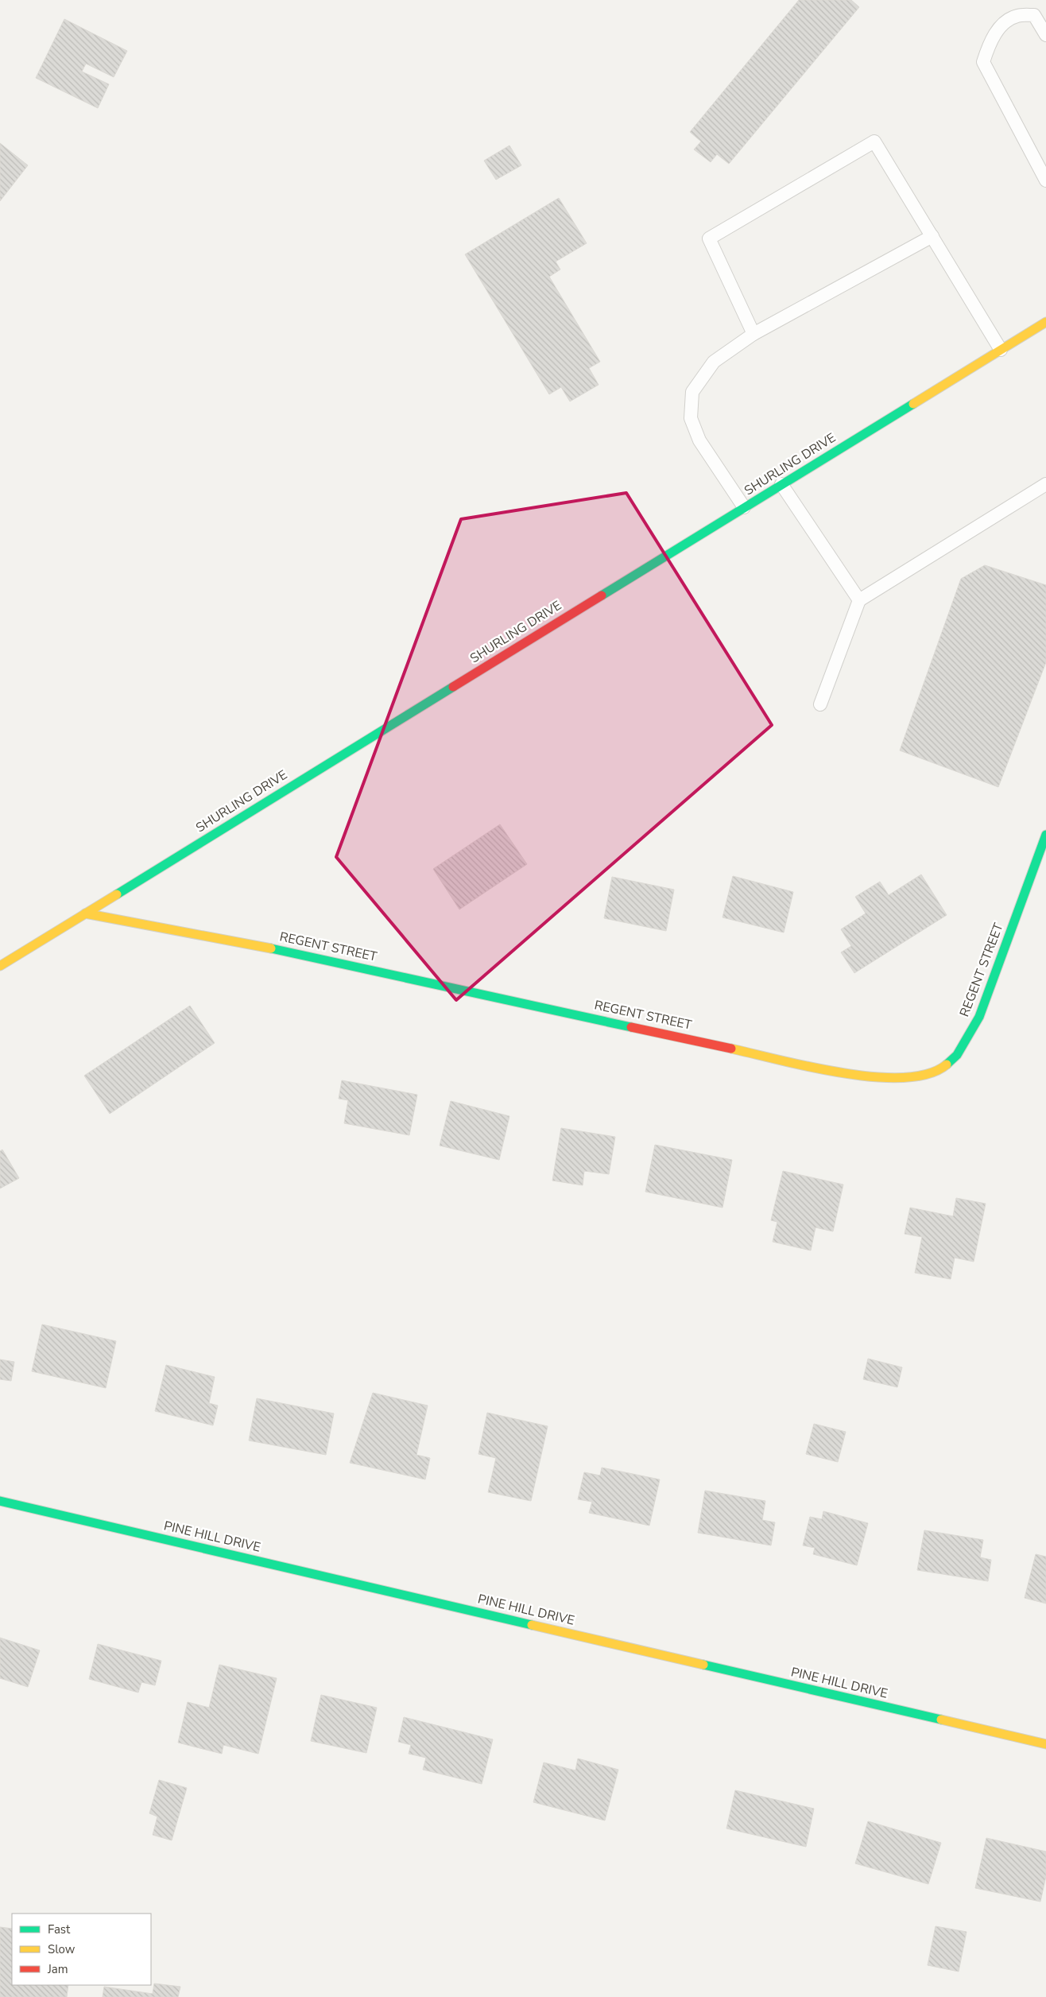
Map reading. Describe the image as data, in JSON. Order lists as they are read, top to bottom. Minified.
{"streets":{"street":["SHURLING DRIVE","REGENT STREET","PINE HILL DRIVE"]},"crossings":[["SHURLING DRIVE","REGENT STREET"]],"legend":["Fast","Slow","Jam"]}
